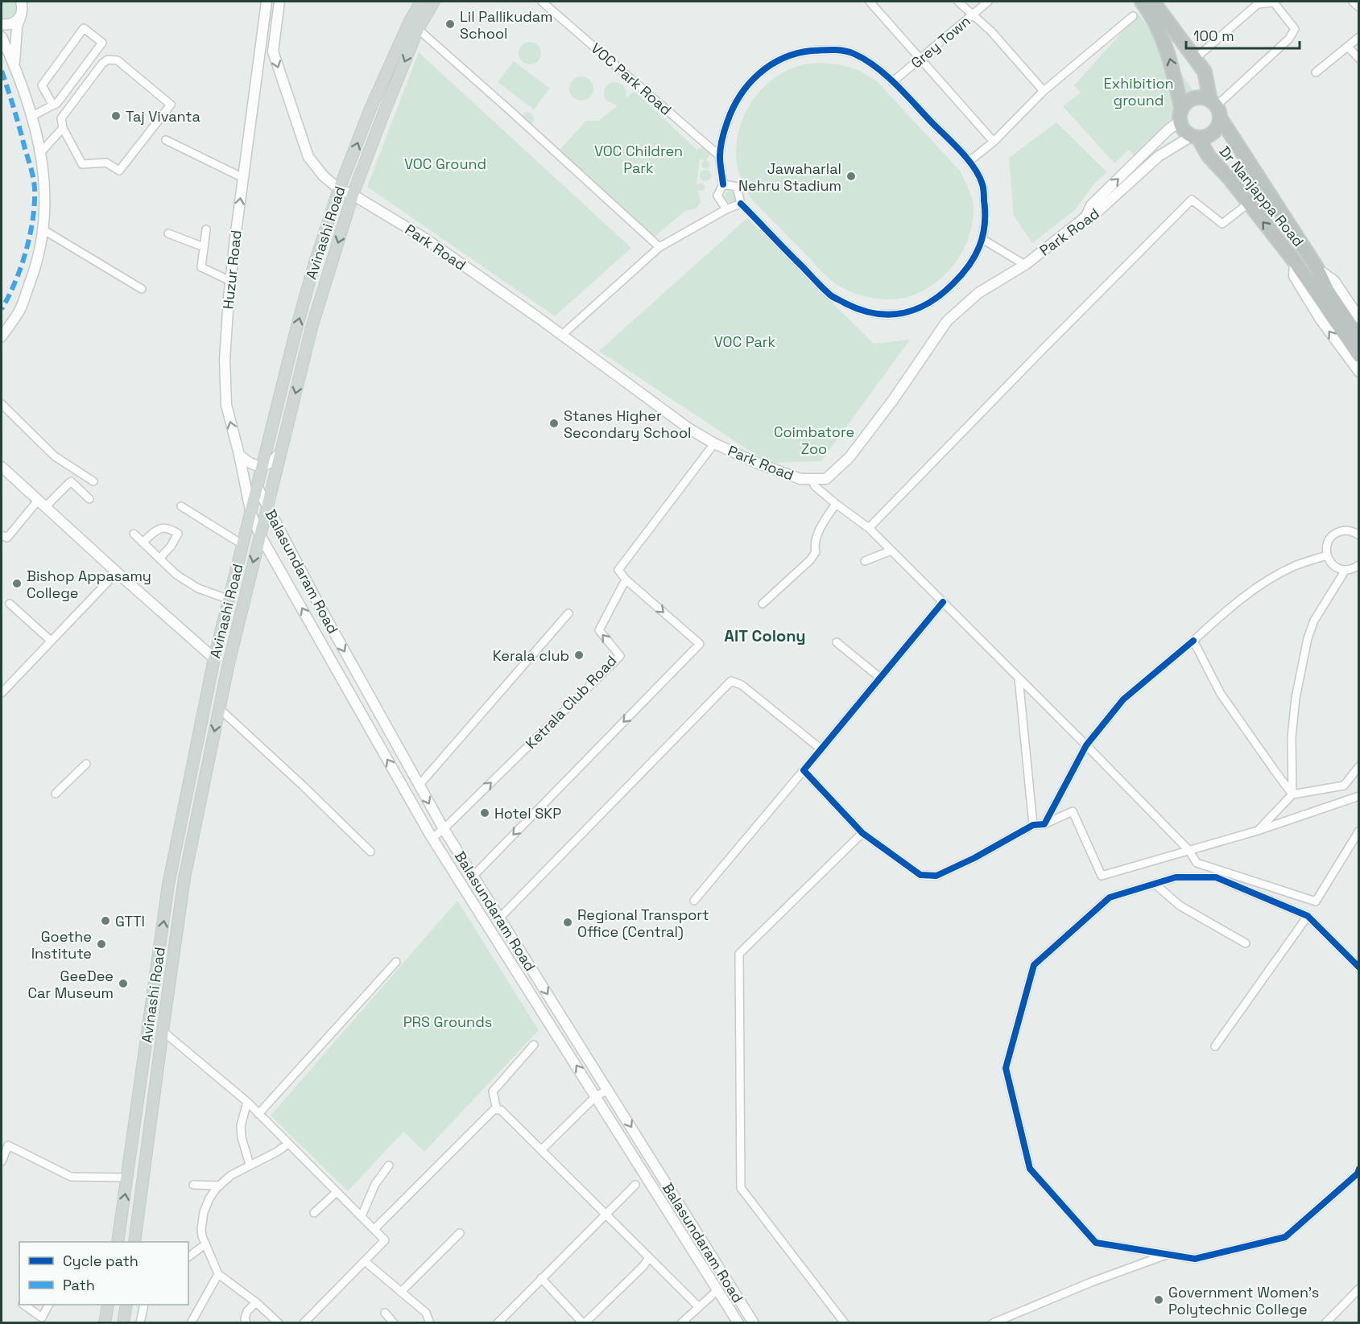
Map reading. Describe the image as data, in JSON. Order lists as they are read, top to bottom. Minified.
{"streets":{"highway":["Dr Nanjappa Road"],"main road":["Park Road","Avinashi Road","Huzur Road","Balasundaram Road"],"street":["Grey Town","VOC Park Road","Ketrala Club Road"]},"crossings":[["Dr Nanjappa Road","Park Road"],["Park Road","Avinashi Road"],["Park Road","Ketrala Club Road"],["Avinashi Road","Huzur Road"],["Avinashi Road","Balasundaram Road"],["Huzur Road","Balasundaram Road"],["Balasundaram Road","Ketrala Club Road"]],"one_way":["Huzur Road"],"districts":["AIT Colony"],"parks":["Exhibition ground","VOC Children Park","VOC Ground","VOC Park","Coimbatore Zoo","PRS Grounds"],"places":["Lil Pallikudam School","Taj Vivanta","Jawaharlal Nehru Stadium","Stanes Higher Secondary School","Bishop Appasamy College","Kerala club","Hotel SKP","GTTI","Regional Transport Office (Central)","Goethe Institute","GeeDee Car Museum","Government Women's Polytechnic College"],"legend":["Cycle path","Path"],"scale_bar":"100 m"}
